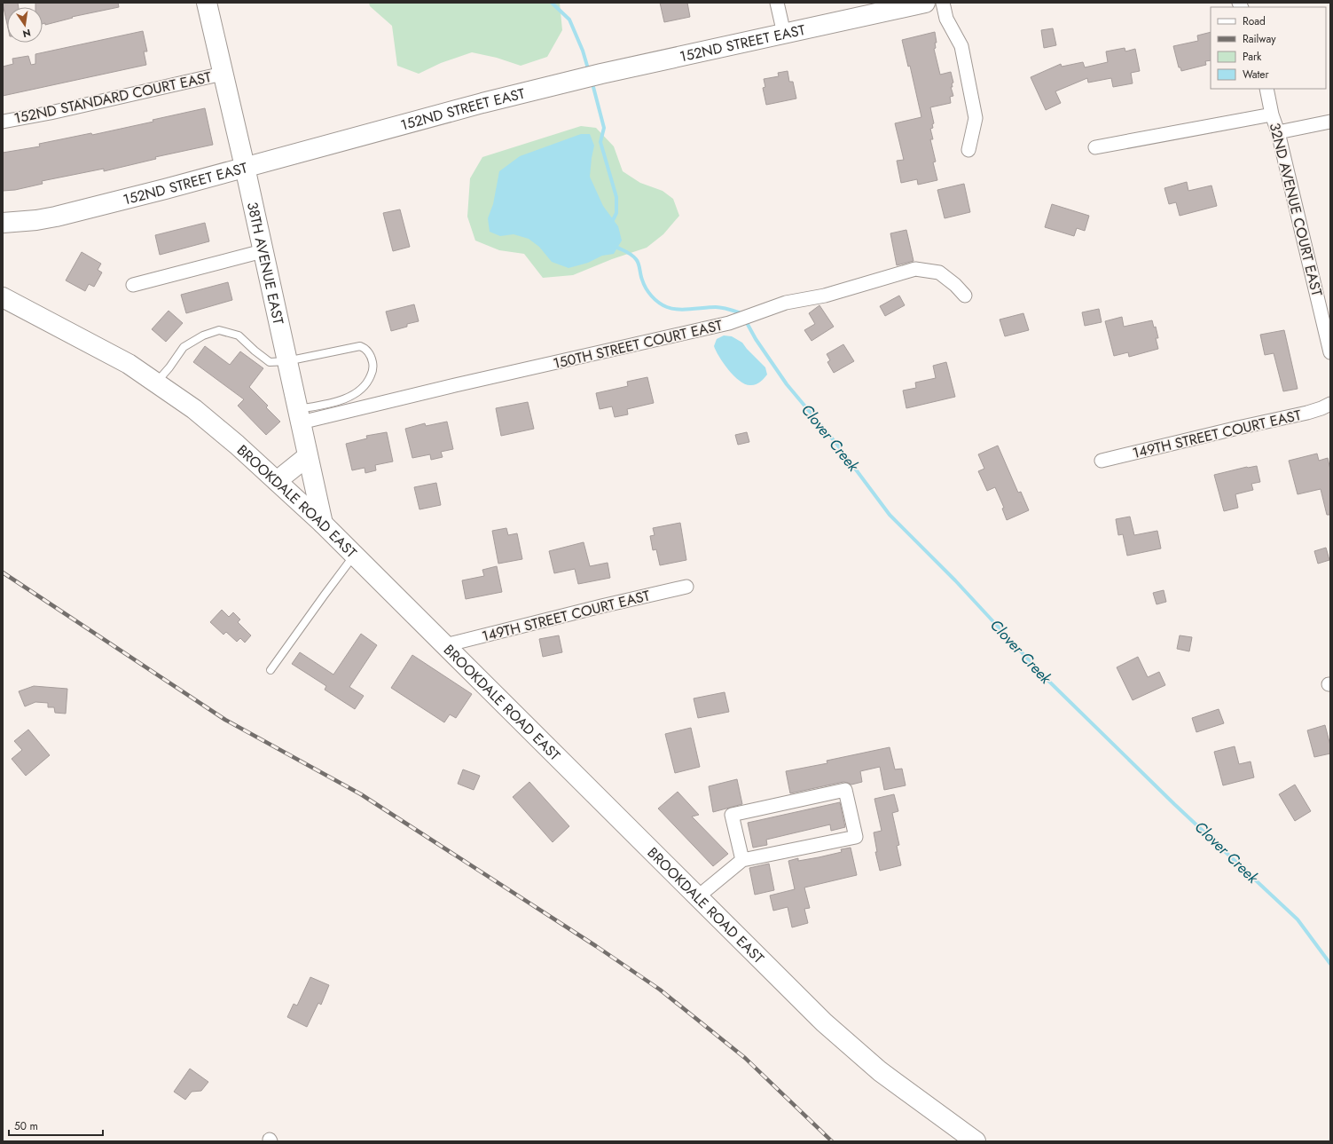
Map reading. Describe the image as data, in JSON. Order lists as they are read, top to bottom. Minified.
{"streets":{"main road":["152ND STREET EAST","38TH AVENUE EAST","BROOKDALE ROAD EAST"],"street":["152ND STANDARD COURT EAST","32ND AVENUE COURT EAST","150TH STREET COURT EAST","149TH STREET COURT EAST"]},"crossings":[["152ND STREET EAST","38TH AVENUE EAST"],["152ND STANDARD COURT EAST","38TH AVENUE EAST"],["38TH AVENUE EAST","150TH STREET COURT EAST"],["38TH AVENUE EAST","BROOKDALE ROAD EAST"],["149TH STREET COURT EAST","BROOKDALE ROAD EAST"]],"water":["Clover Creek"],"legend":["Road","Railway","Park","Water"],"scale_bar":"50 m","north":"bottom"}
